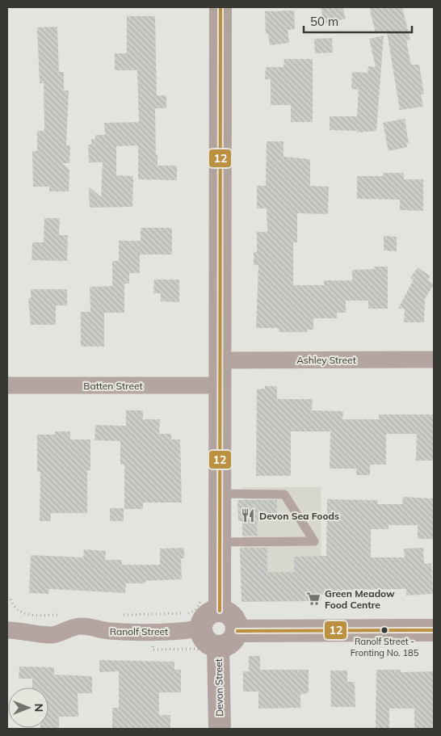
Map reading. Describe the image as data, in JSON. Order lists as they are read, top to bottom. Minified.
{"streets":{"main road":["Devon Street"],"street":["Ashley Street","Batten Street","Ranolf Street"]},"crossings":[["Ranolf Street","Devon Street"]],"places":{"restaurant":["Devon Sea Foods"],"supermarket":["Green Meadow Food Centre"],"other":["Ranolf Street - Fronting No. 185"]},"lines":["transit line 12"],"scale_bar":"50 m","north":"right"}
